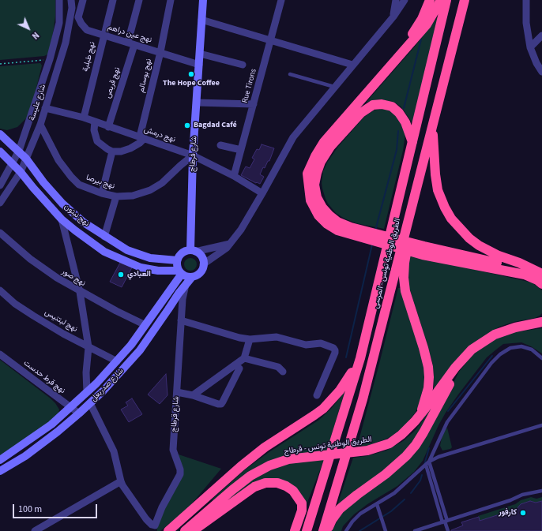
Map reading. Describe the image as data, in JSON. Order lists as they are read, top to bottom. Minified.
{"streets":{"highway":["الطريق الوطنية تونس - المرسى","الطريق الوطنية تونس - قرطاج"],"street":["نهج عين دراهم","نهج طبلبة","نهج بوسالم","نهج قربص","Rue Tirons","شارع عليسة","نهج درمش","شارع قرطاج","نهج بيرصا","نهج نبتون","نهج صور","نهج لبتنيس","نهج قرط حدست","شارع صدربعل"]},"crossings":[["نهج عين دراهم","نهج طبلبة"],["نهج عين دراهم","نهج بوسالم"],["نهج عين دراهم","نهج قربص"],["نهج عين دراهم","شارع قرطاج"],["نهج طبلبة","نهج درمش"],["نهج بوسالم","نهج درمش"],["نهج قربص","نهج درمش"],["Rue Tirons","نهج درمش"],["شارع عليسة","نهج درمش"],["شارع عليسة","نهج بيرصا"],["شارع عليسة","نهج نبتون"],["نهج درمش","شارع قرطاج"],["نهج درمش","نهج بيرصا"],["شارع قرطاج","نهج بيرصا"],["شارع قرطاج","نهج نبتون"],["شارع قرطاج","شارع صدربعل"],["نهج نبتون","شارع صدربعل"],["الطريق الوطنية تونس - المرسى","الطريق الوطنية تونس - قرطاج"],["نهج صور","شارع صدربعل"],["نهج لبتنيس","شارع صدربعل"],["نهج قرط حدست","شارع صدربعل"]],"places":["The Hope Coffee","Bagdad Café","العبادي","كارفور"],"scale_bar":"100 m","north":"bottom right"}
